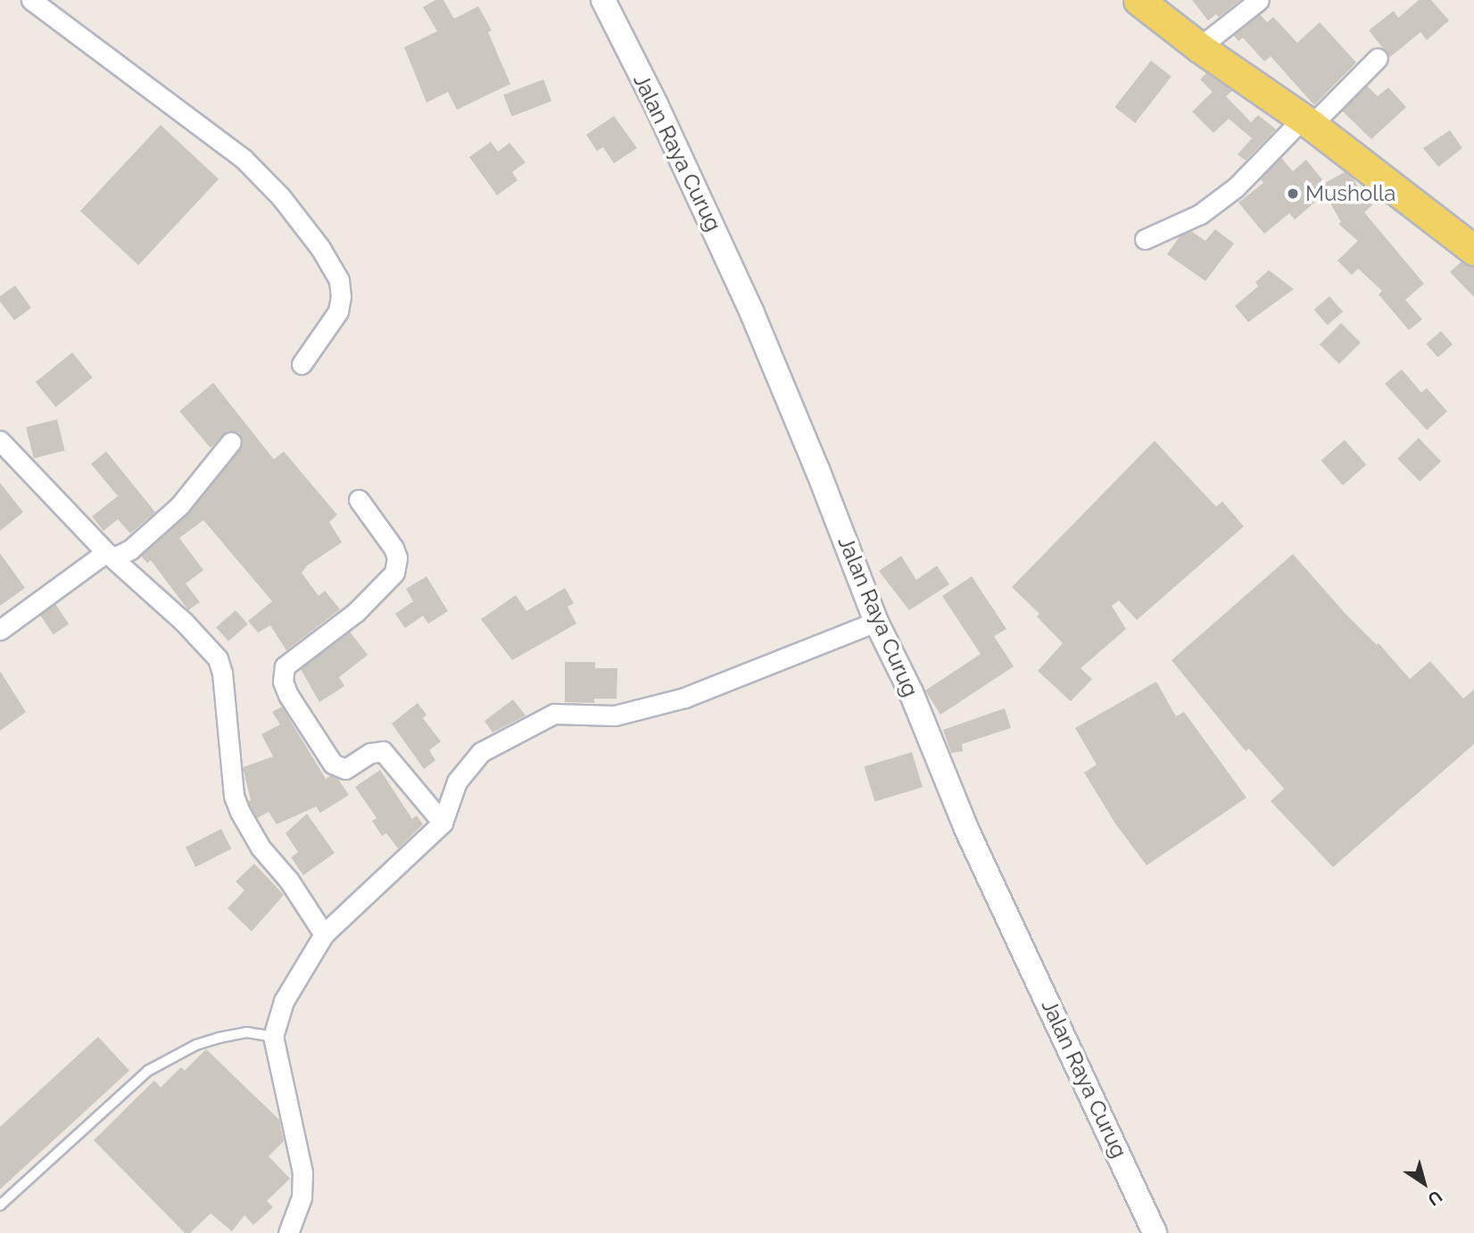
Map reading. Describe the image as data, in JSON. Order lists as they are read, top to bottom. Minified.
{"streets":{"street":["Jalan Raya Curug"]},"places":["Musholla"],"north":"bottom right"}
